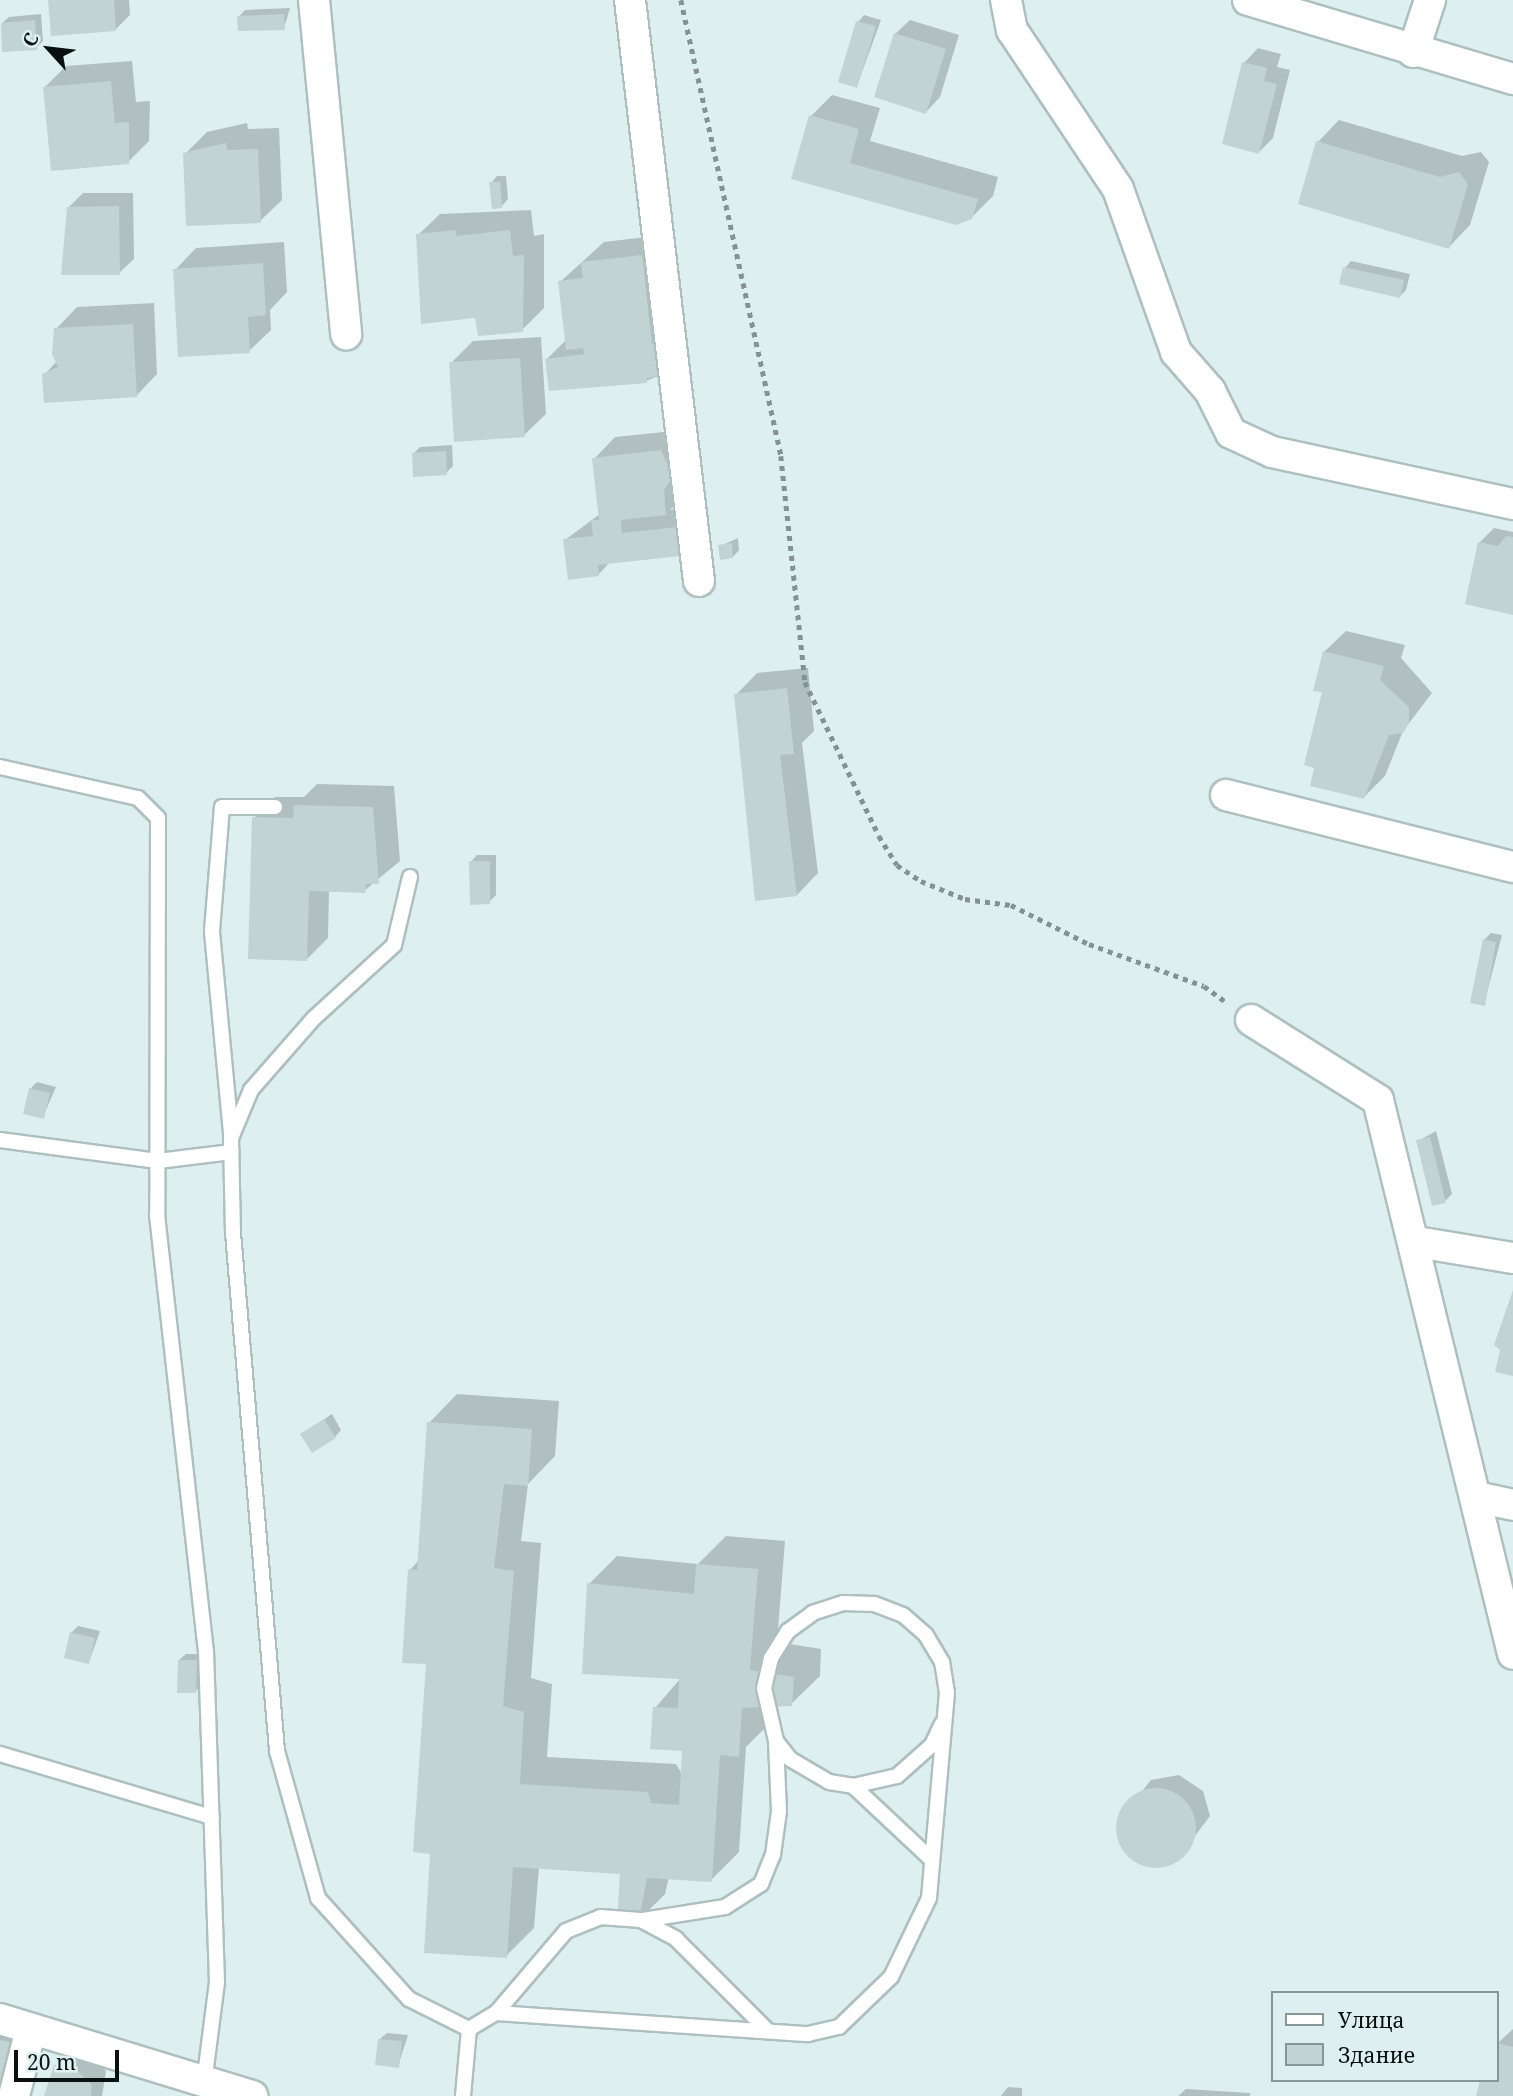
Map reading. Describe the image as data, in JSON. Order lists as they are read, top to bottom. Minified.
{"legend":["Улица","Здание"],"scale_bar":"20 m","north":"top left"}
